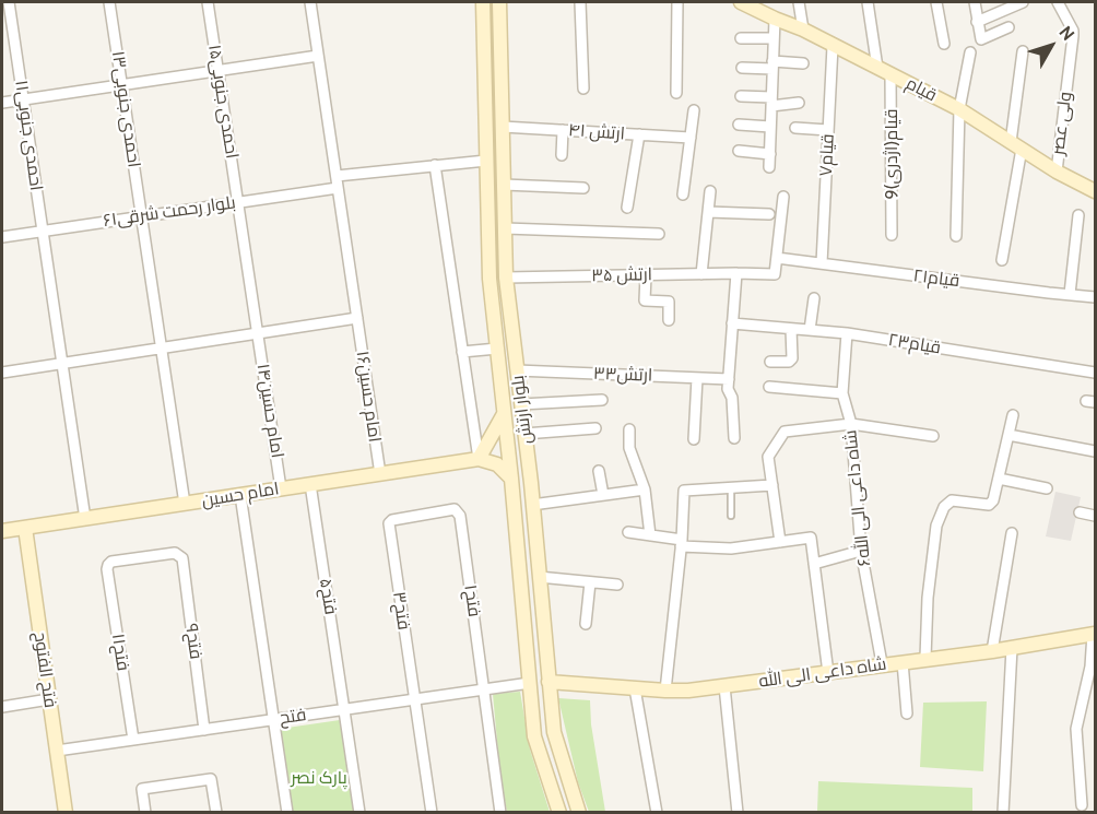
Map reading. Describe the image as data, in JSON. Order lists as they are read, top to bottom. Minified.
{"streets":{"street":["قیام","احمدی جنوبی۱۵","احمدی جنوبی۱۳","ولی عصر","ارتش ۴۱","احمدی جنوبی۱۱","قیام(اژدری)9","قیام۷","بلوار رحمت شرقی۶۱","ارتش ۳۵","قیام۲۱","قیام۲۳","ارتش۳۳","امام حسین۱۶","بلوار ارتش","امام حسین۱۴","امام حسین","شاه داعی الی الله۶","۵فتح","۱فتح","۳فتح","۹فتح","۱۱فتح","فتح الفتوح","شاه داعی الی الله","فتح"]},"crossings":[["قیام","ولی عصر"],["قیام","قیام(اژدری)9"],["قیام","قیام۷"],["احمدی جنوبی۱۵","بلوار رحمت شرقی۶۱"],["احمدی جنوبی۱۵","امام حسین۱۴"],["احمدی جنوبی۱۳","بلوار رحمت شرقی۶۱"],["احمدی جنوبی۱۳","امام حسین"],["ارتش ۴۱","بلوار ارتش"],["احمدی جنوبی۱۱","بلوار رحمت شرقی۶۱"],["احمدی جنوبی۱۱","امام حسین"],["قیام۷","قیام۲۱"],["بلوار رحمت شرقی۶۱","امام حسین۱۶"],["ارتش ۳۵","قیام۲۱"],["ارتش ۳۵","بلوار ارتش"],["قیام۲۳","شاه داعی الی الله۶"],["ارتش۳۳","بلوار ارتش"],["امام حسین۱۶","امام حسین"],["بلوار ارتش","شاه داعی الی الله"],["بلوار ارتش","فتح"],["امام حسین۱۴","امام حسین"],["امام حسین","۵فتح"],["امام حسین","فتح الفتوح"],["شاه داعی الی الله۶","شاه داعی الی الله"],["۵فتح","فتح"],["۱فتح","۳فتح"],["۱فتح","فتح"],["۳فتح","فتح"],["۹فتح","۱۱فتح"],["۹فتح","فتح"],["۱۱فتح","فتح"],["فتح الفتوح","فتح"]],"parks":["پارک نصر"],"north":"top right"}
